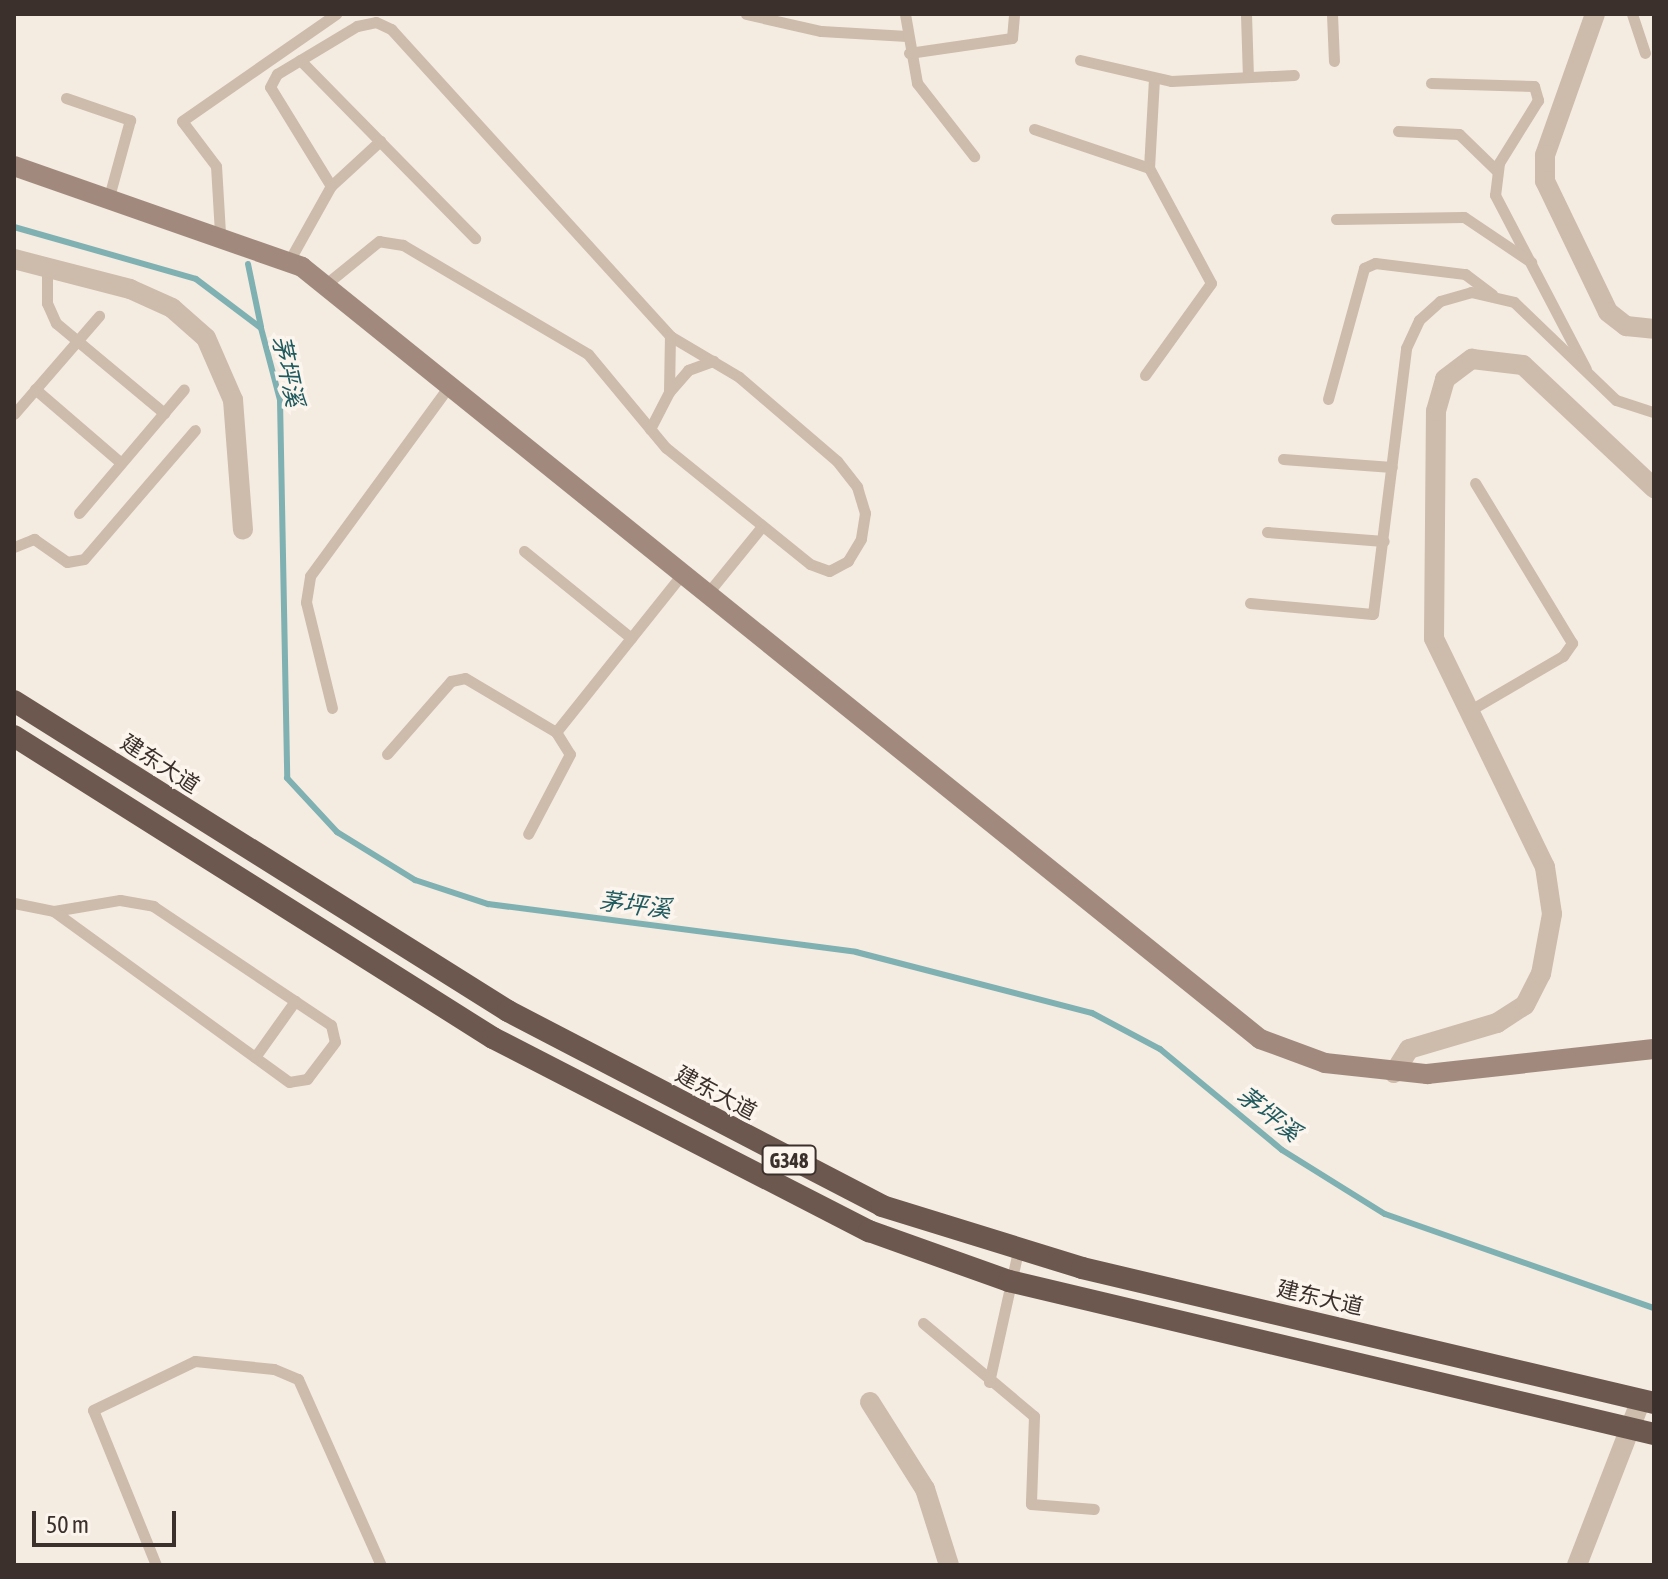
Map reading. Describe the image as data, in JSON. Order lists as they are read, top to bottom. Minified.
{"streets":{"highway":["建东大道","G348"]},"water":["茅坪溪"],"scale_bar":"50 m"}
